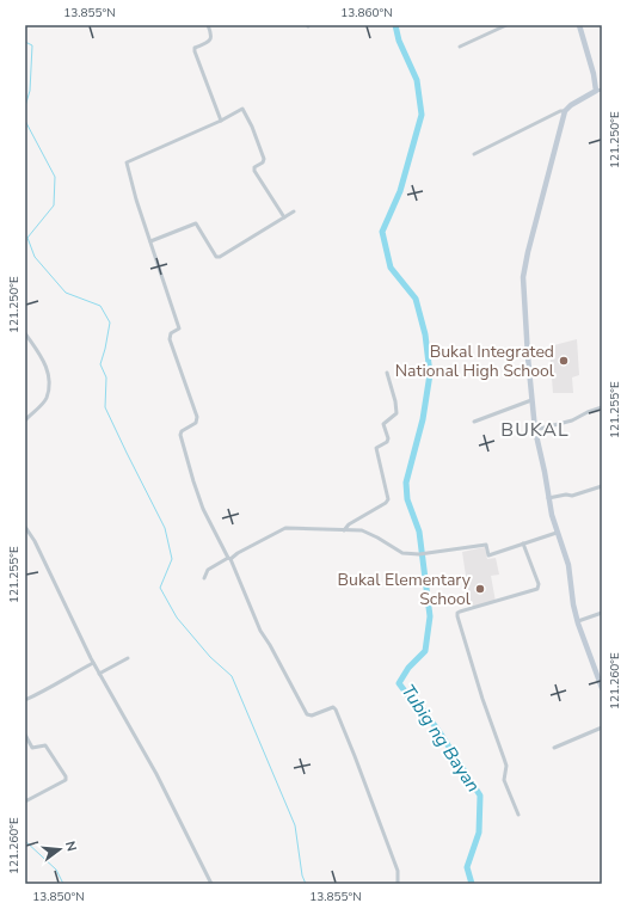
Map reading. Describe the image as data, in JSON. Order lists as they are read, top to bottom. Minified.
{"districts":["BUKAL"],"water":["Tubig ng Bayan"],"places":["Bukal Integrated National High School","Bukal Elementary School"],"north":"right","coordinates":["13.855°N","13.860°N","121.250°E","121.255°E","121.260°E","13.850°N"]}
